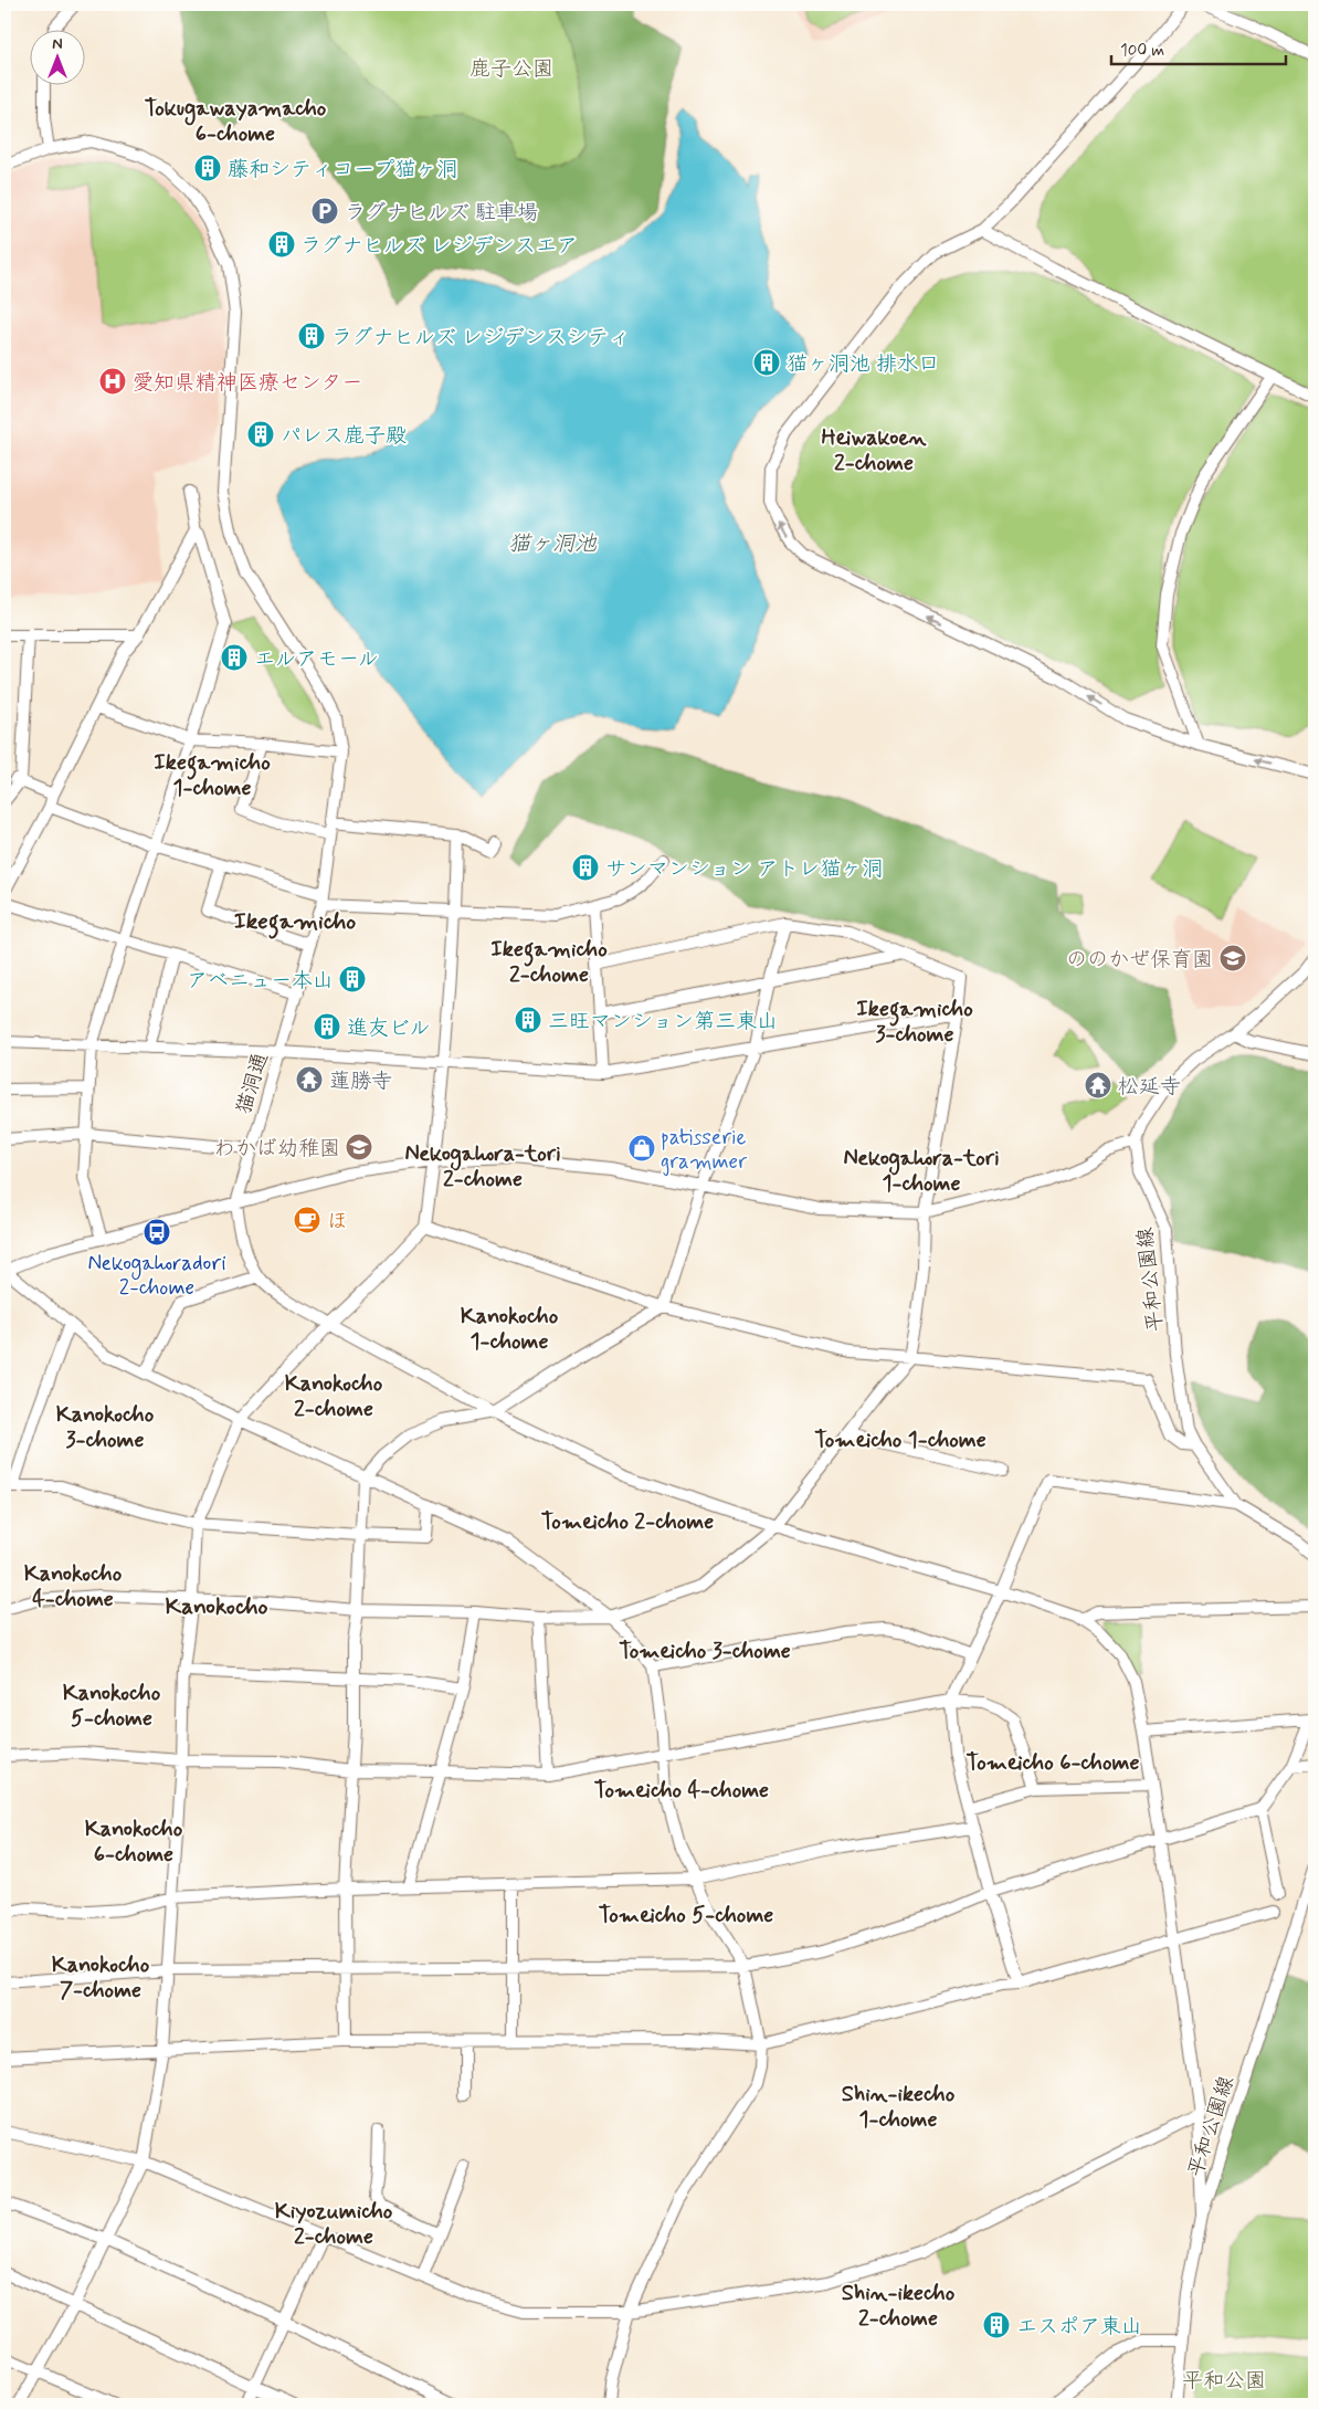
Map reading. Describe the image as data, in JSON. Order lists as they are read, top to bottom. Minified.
{"streets":{"street":["猫洞通","平和公園線"]},"districts":["Tokugawayamacho 6-chome","Heiwakoen 2-chome","Ikegamicho 1-chome","Ikegamicho","Ikegamicho 2-chome","Ikegamicho 3-chome","Nekogahora-tori 2-chome","Nekogahora-tori 1-chome","Kanokocho 1-chome","Kanokocho 2-chome","Kanokocho 3-chome","Tomeicho 1-chome","Tomeicho 2-chome","Kanokocho 4-chome","Kanokocho","Tomeicho 3-chome","Kanokocho 5-chome","Tomeicho 6-chome","Tomeicho 4-chome","Kanokocho 6-chome","Tomeicho 5-chome","Kanokocho 7-chome","Shin-ikecho 1-chome","Kiyozumicho 2-chome","Shin-ikecho 2-chome"],"water":["猫ヶ洞池"],"parks":["鹿子公園","平和公園"],"places":{"building":["藤和シティコープ猫ヶ洞","ラグナヒルズ レジデンスエア","ラグナヒルズ レジデンスシティ","猫ヶ洞池 排水口","パレス鹿子殿","エルアモール","サンマンション アトレ猫ヶ洞","アベニュー本山","三旺マンション第三東山","進友ビル","エスポア東山"],"parking":["ラグナヒルズ 駐車場"],"hospital":["愛知県精神医療センター"],"school or university":["ののかぜ保育園","わかば幼稚園"],"temple":["蓮勝寺","松延寺"],"shop":["patisserie grammer"],"cafe":["ほ"],"bus stop":["Nekogahoradori 2-chome"]},"scale_bar":"100 m","north":"top"}
